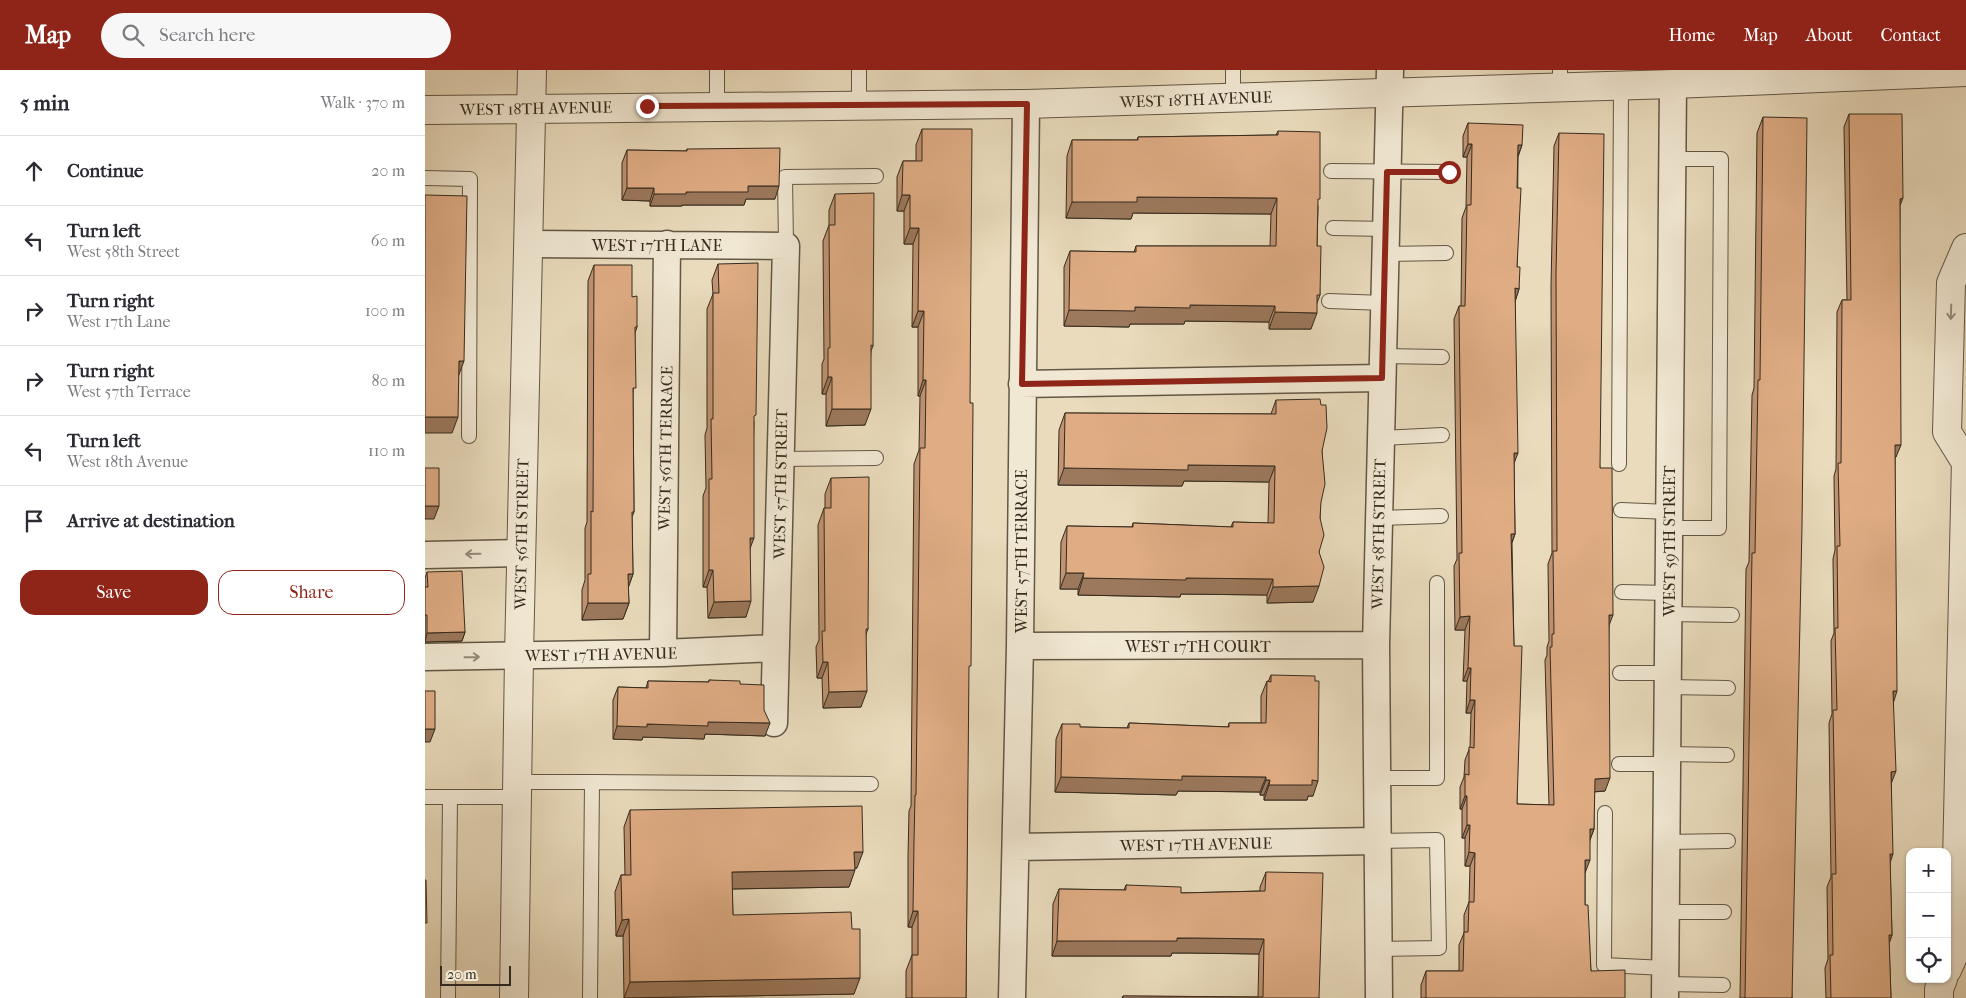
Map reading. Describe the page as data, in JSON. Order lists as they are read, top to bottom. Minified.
{"streets":{"street":["WEST 18TH AVENUE","WEST 17TH LANE","WEST 56TH TERRACE","WEST 57TH STREET","WEST 56TH STREET","WEST 58TH STREET","WEST 59TH STREET","WEST 57TH TERRACE","WEST 17TH COURT","WEST 17TH AVENUE"]},"crossings":[["WEST 18TH AVENUE","WEST 56TH STREET"],["WEST 18TH AVENUE","WEST 58TH STREET"],["WEST 18TH AVENUE","WEST 59TH STREET"],["WEST 18TH AVENUE","WEST 57TH TERRACE"],["WEST 17TH LANE","WEST 56TH TERRACE"],["WEST 17TH LANE","WEST 57TH STREET"],["WEST 17TH LANE","WEST 56TH STREET"],["WEST 56TH TERRACE","WEST 17TH AVENUE"],["WEST 57TH STREET","WEST 17TH AVENUE"],["WEST 56TH STREET","WEST 17TH AVENUE"],["WEST 58TH STREET","WEST 17TH COURT"],["WEST 58TH STREET","WEST 17TH AVENUE"],["WEST 57TH TERRACE","WEST 17TH COURT"],["WEST 57TH TERRACE","WEST 17TH AVENUE"]],"scale_bar":"20 m","page":{"header":"Map","search":"Search here","nav":["Home","Map","About","Contact"],"heading":["5 min","Walk · 370 m"],"list":[["Continue","20 m"],["Turn left","West 58th Street","60 m"],["Turn right","West 17th Lane","100 m"],["Turn right","West 57th Terrace","80 m"],["Turn left","West 18th Avenue","110 m"],"Arrive at destination"],"buttons":["Save","Share"],"map_buttons":["+","−"],"scale":"20 m"}}
